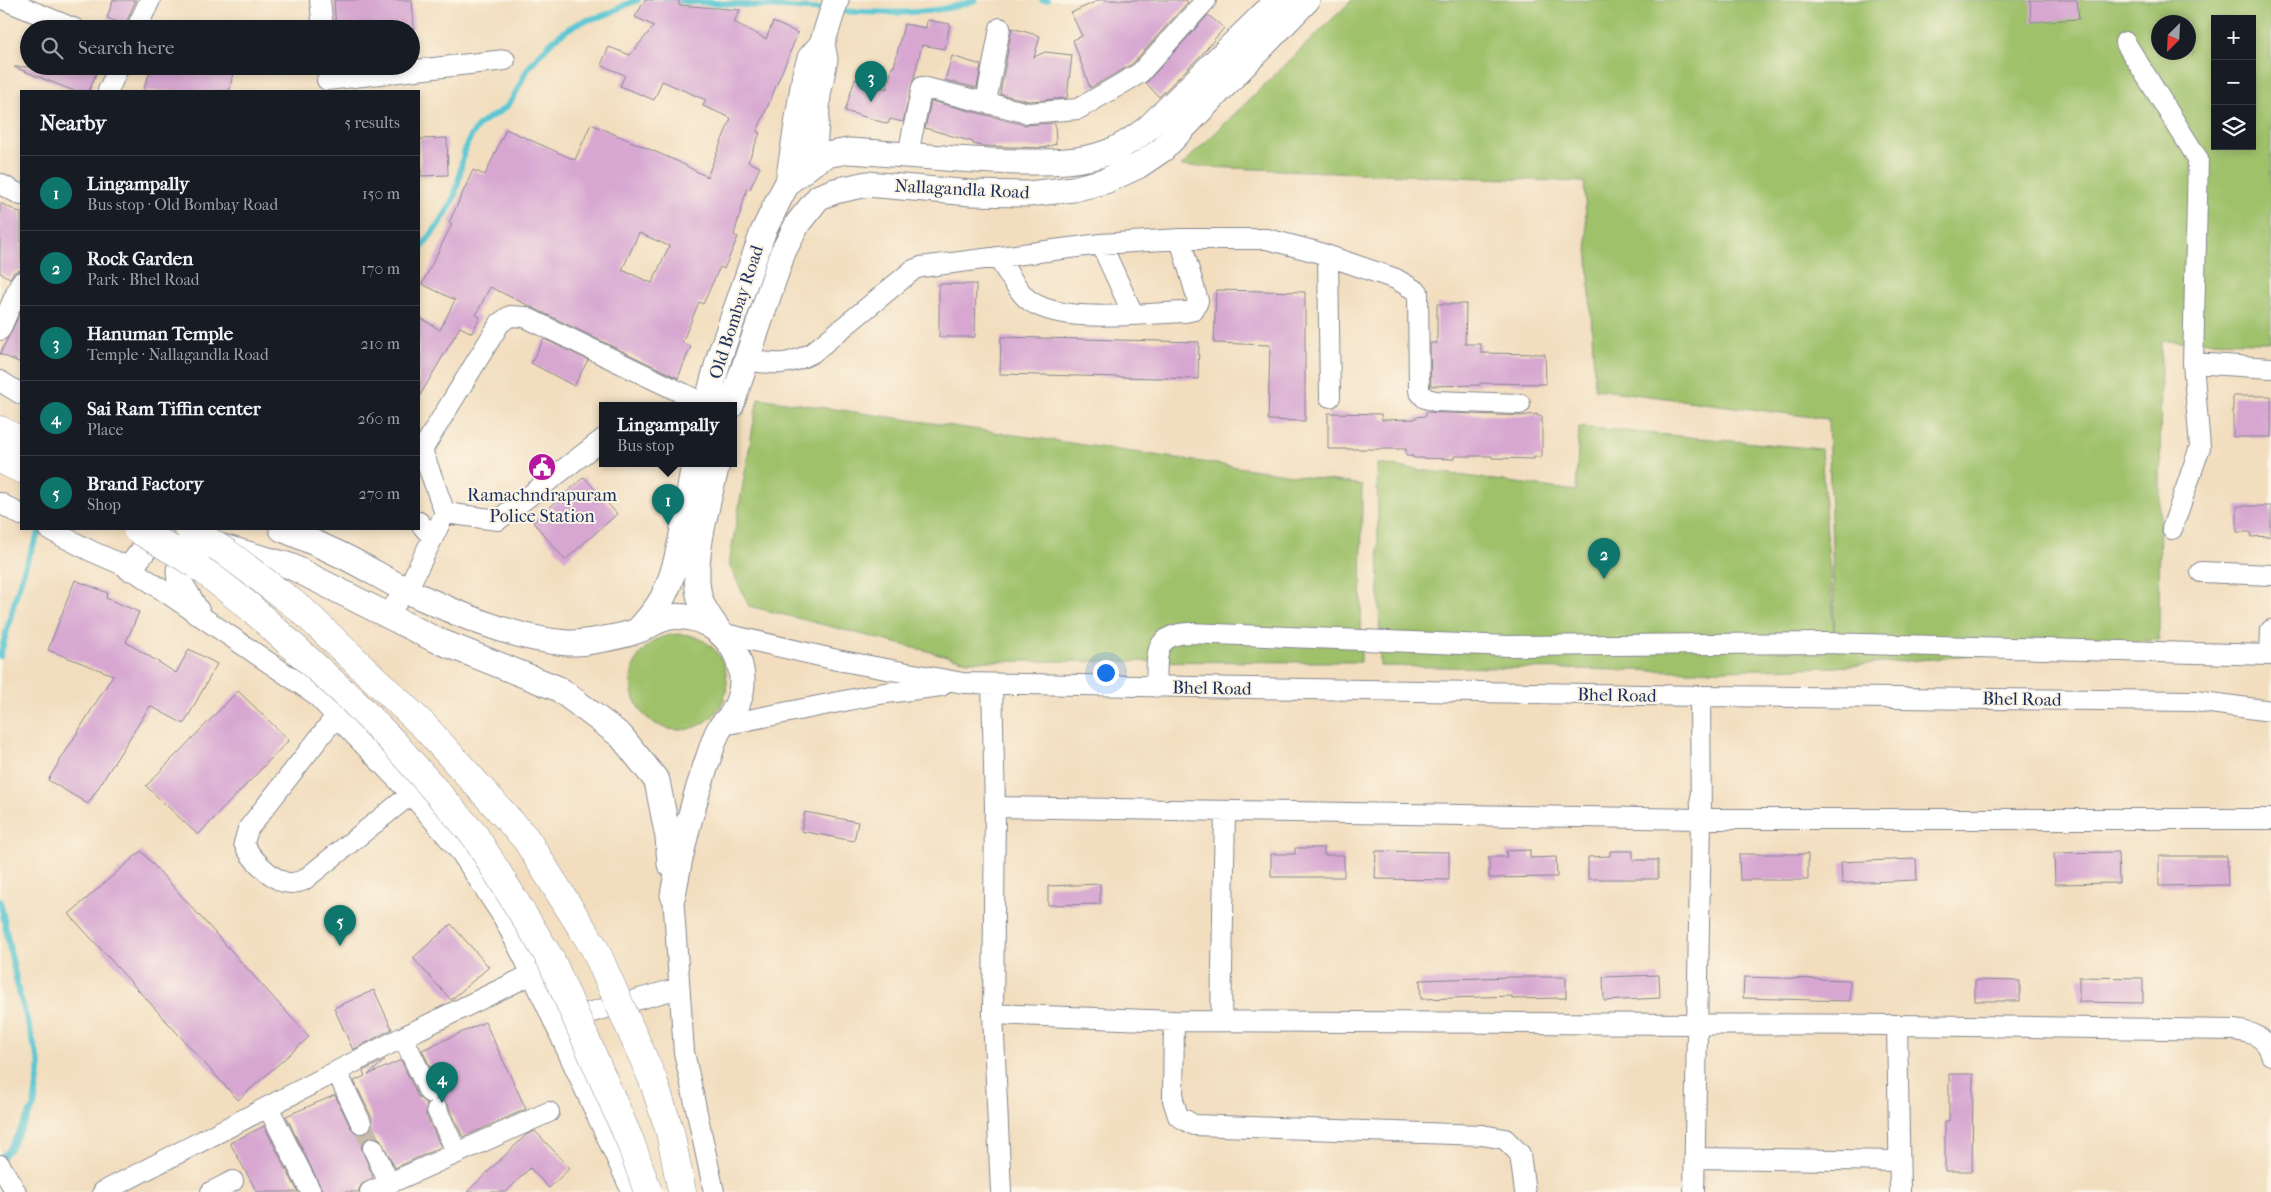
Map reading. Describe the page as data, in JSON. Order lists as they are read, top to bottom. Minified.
{"streets":{"main road":["Nallagandla Road","Old Bombay Road"],"street":["Bhel Road"]},"crossings":[["Nallagandla Road","Old Bombay Road"]],"places":{"public building":["Ramachndrapuram Police Station"]},"north":"bottom left","page":{"map_buttons":["+","−"],"search":"Search here","pins":["3","1","2","5","4"],"heading":["Nearby","5 results"],"list":[{"mark":"1","name":"Lingampally","note":"Bus stop · Old Bombay Road","value":"150 m"},{"mark":"2","name":"Rock Garden","note":"Park · Bhel Road","value":"170 m"},{"mark":"3","name":"Hanuman Temple","note":"Temple · Nallagandla Road","value":"210 m"},{"mark":"4","name":"Sai Ram Tiffin center","note":"Place","value":"260 m"},{"mark":"5","name":"Brand Factory","note":"Shop","value":"270 m"}],"popup":["Lingampally","Bus stop"]}}
